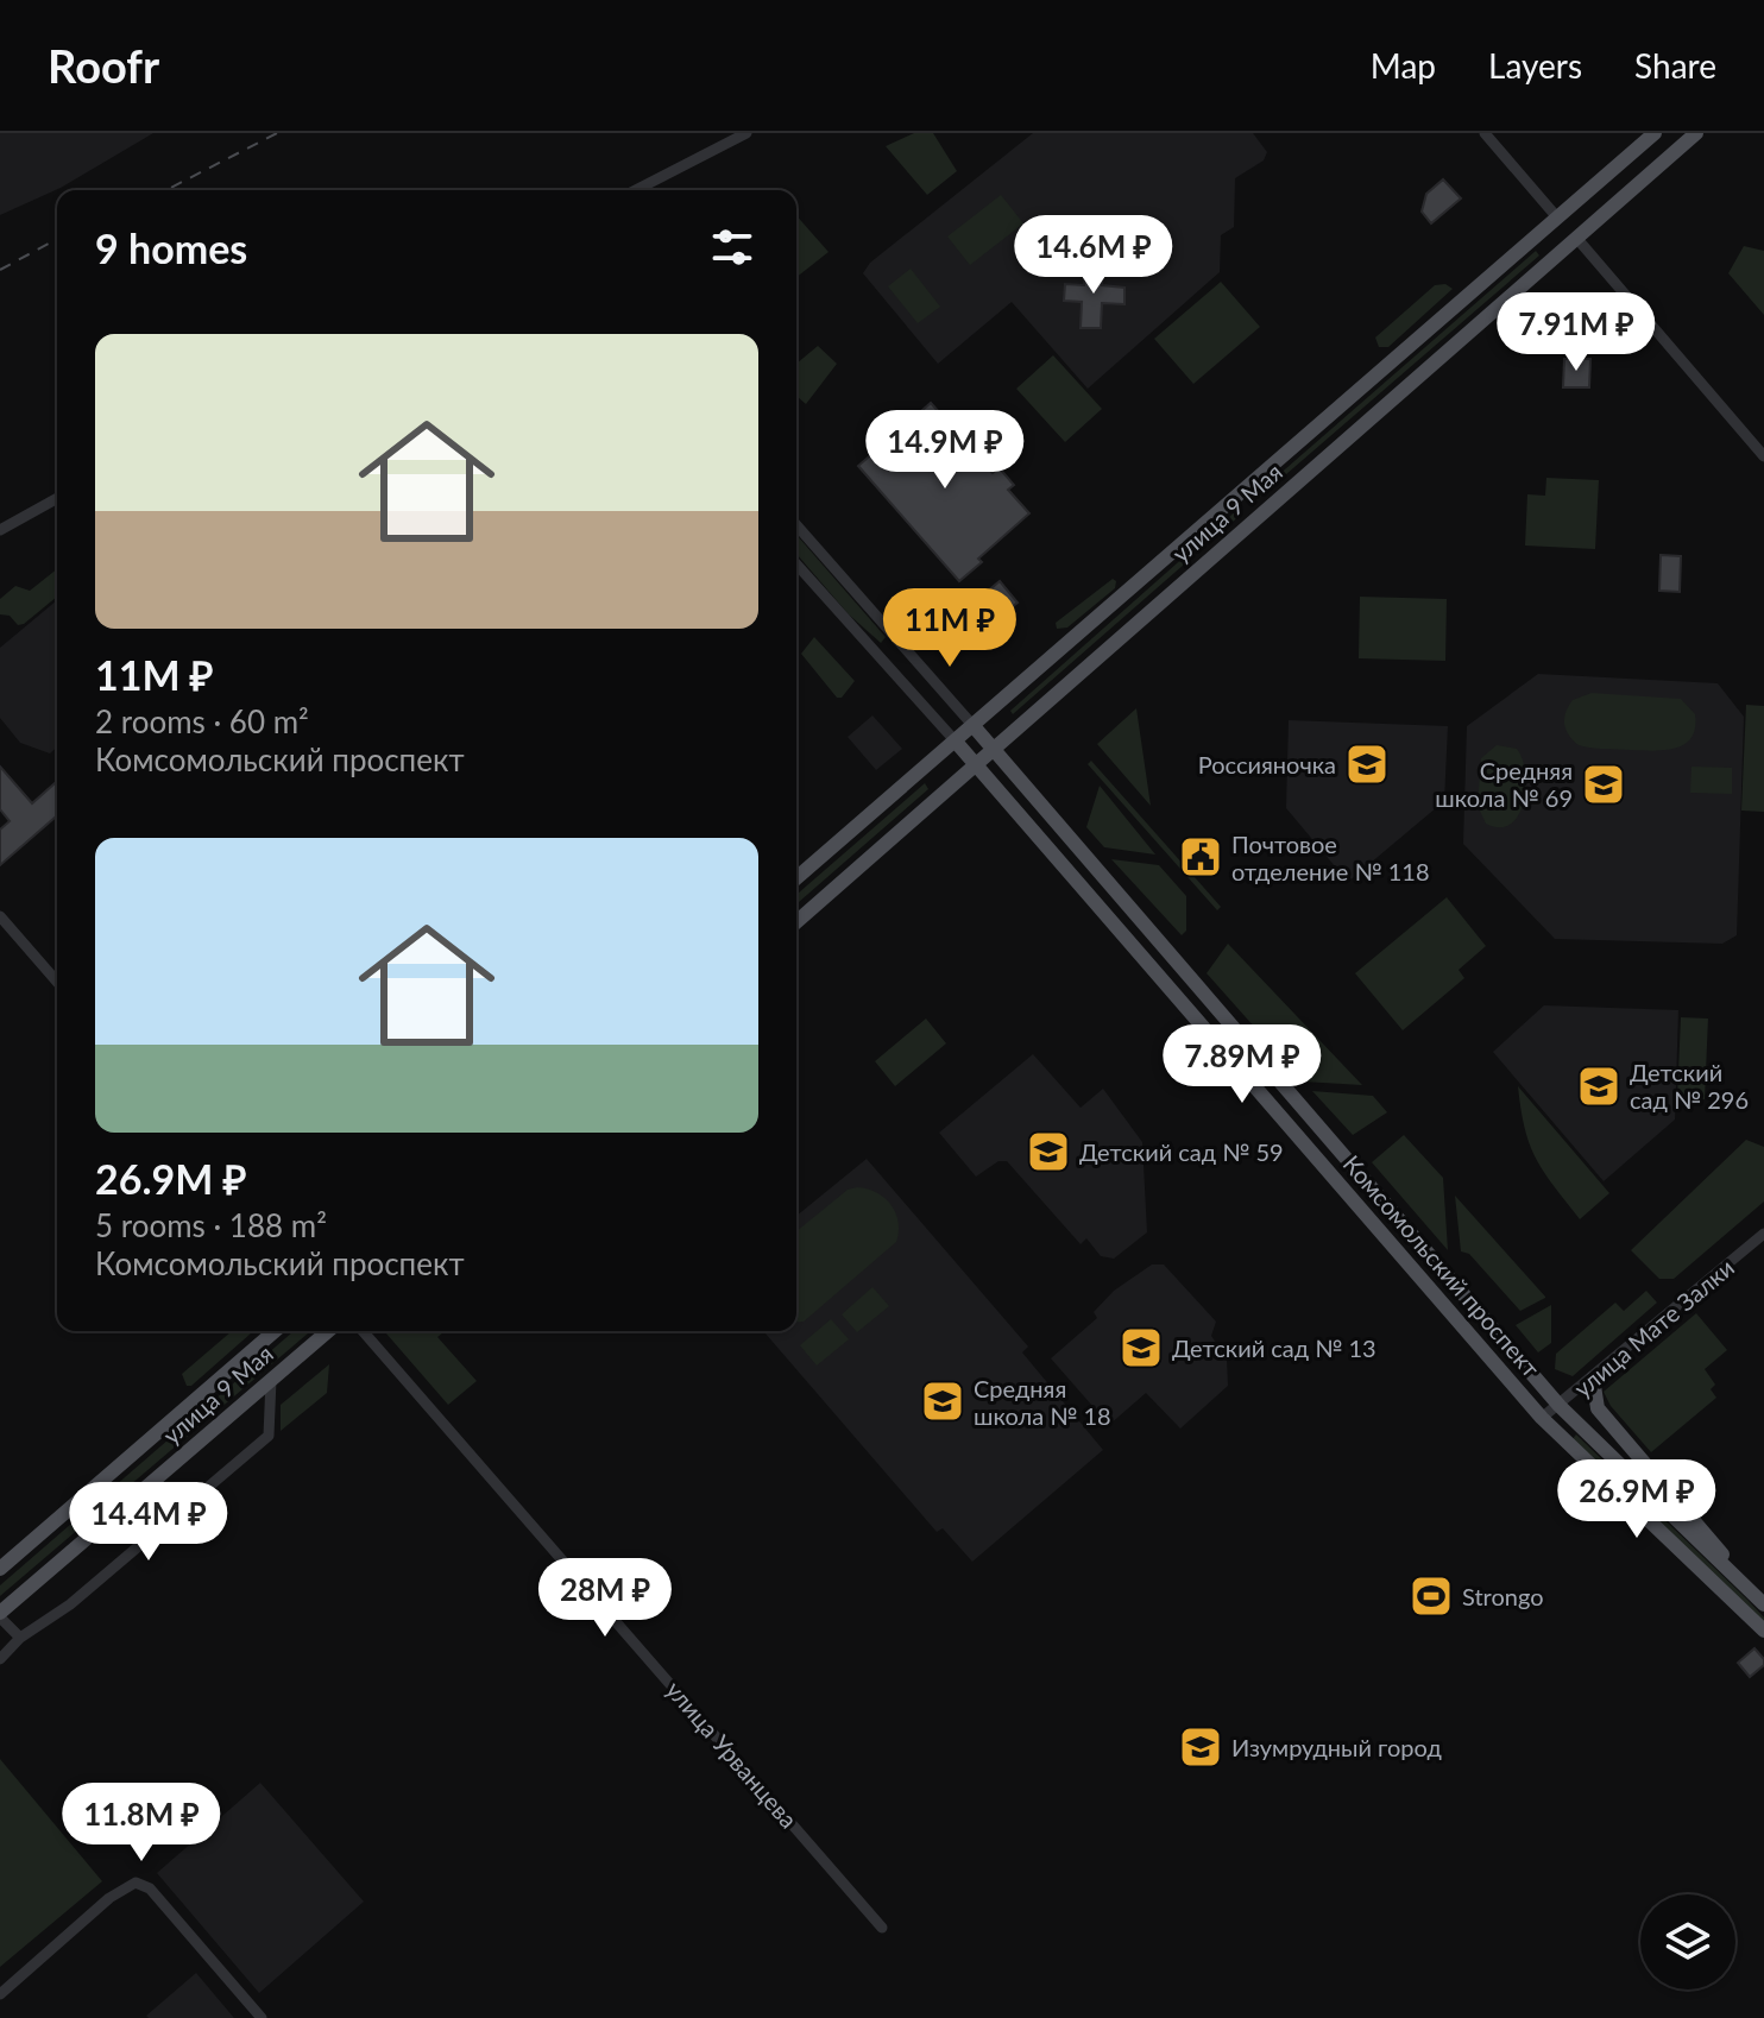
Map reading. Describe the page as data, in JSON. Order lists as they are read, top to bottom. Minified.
{"streets":{"main road":["улица 9 Мая","Комсомольский проспект"],"street":["улица Мате Залки","улица Урванцева"]},"crossings":[["улица 9 Мая","Комсомольский проспект"],["Комсомольский проспект","улица Мате Залки"]],"places":{"school or university":["Россияночка","Средняя школа № 69","Детский сад № 296","Детский сад № 59","Детский сад № 13","Средняя школа № 18","Изумрудный город"],"public building":["Почтовое отделение № 118"],"sports":["Strongo"]},"page":{"header":"Roofr","nav":["Map","Layers","Share"],"heading":"9 homes","price":["14.6M ₽","7.91M ₽","14.9M ₽","11M ₽","7.89M ₽","26.9M ₽","14.4M ₽","28M ₽","11.8M ₽"],"list":[{"name":"11M ₽","note":"2 rooms · 60 m² · Комсомольский проспект"},{"name":"26.9M ₽","note":"5 rooms · 188 m² · Комсомольский проспект"}]}}
